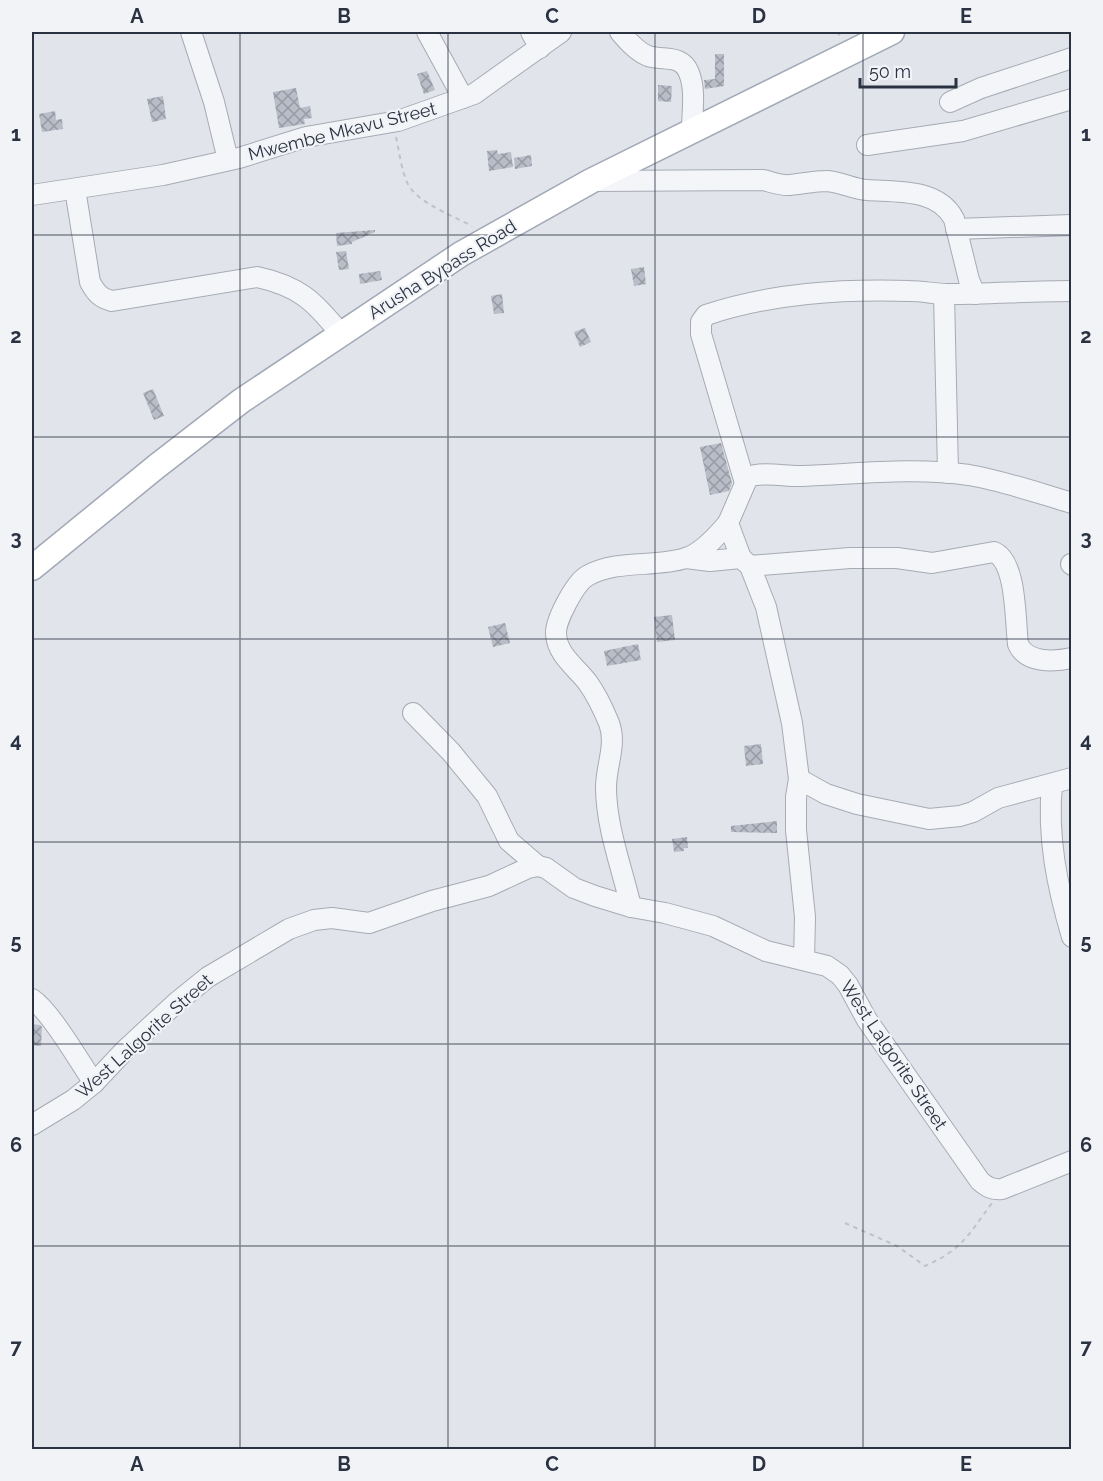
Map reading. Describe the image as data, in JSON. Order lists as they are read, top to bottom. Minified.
{"streets":{"main road":["Arusha Bypass Road"],"street":["Mwembe Mkavu Street","West Lalgorite Street"]},"scale_bar":"50 m","grid":{"columns":["A","B","C","D","E"],"rows":["1","2","3","4","5","6","7"]}}
